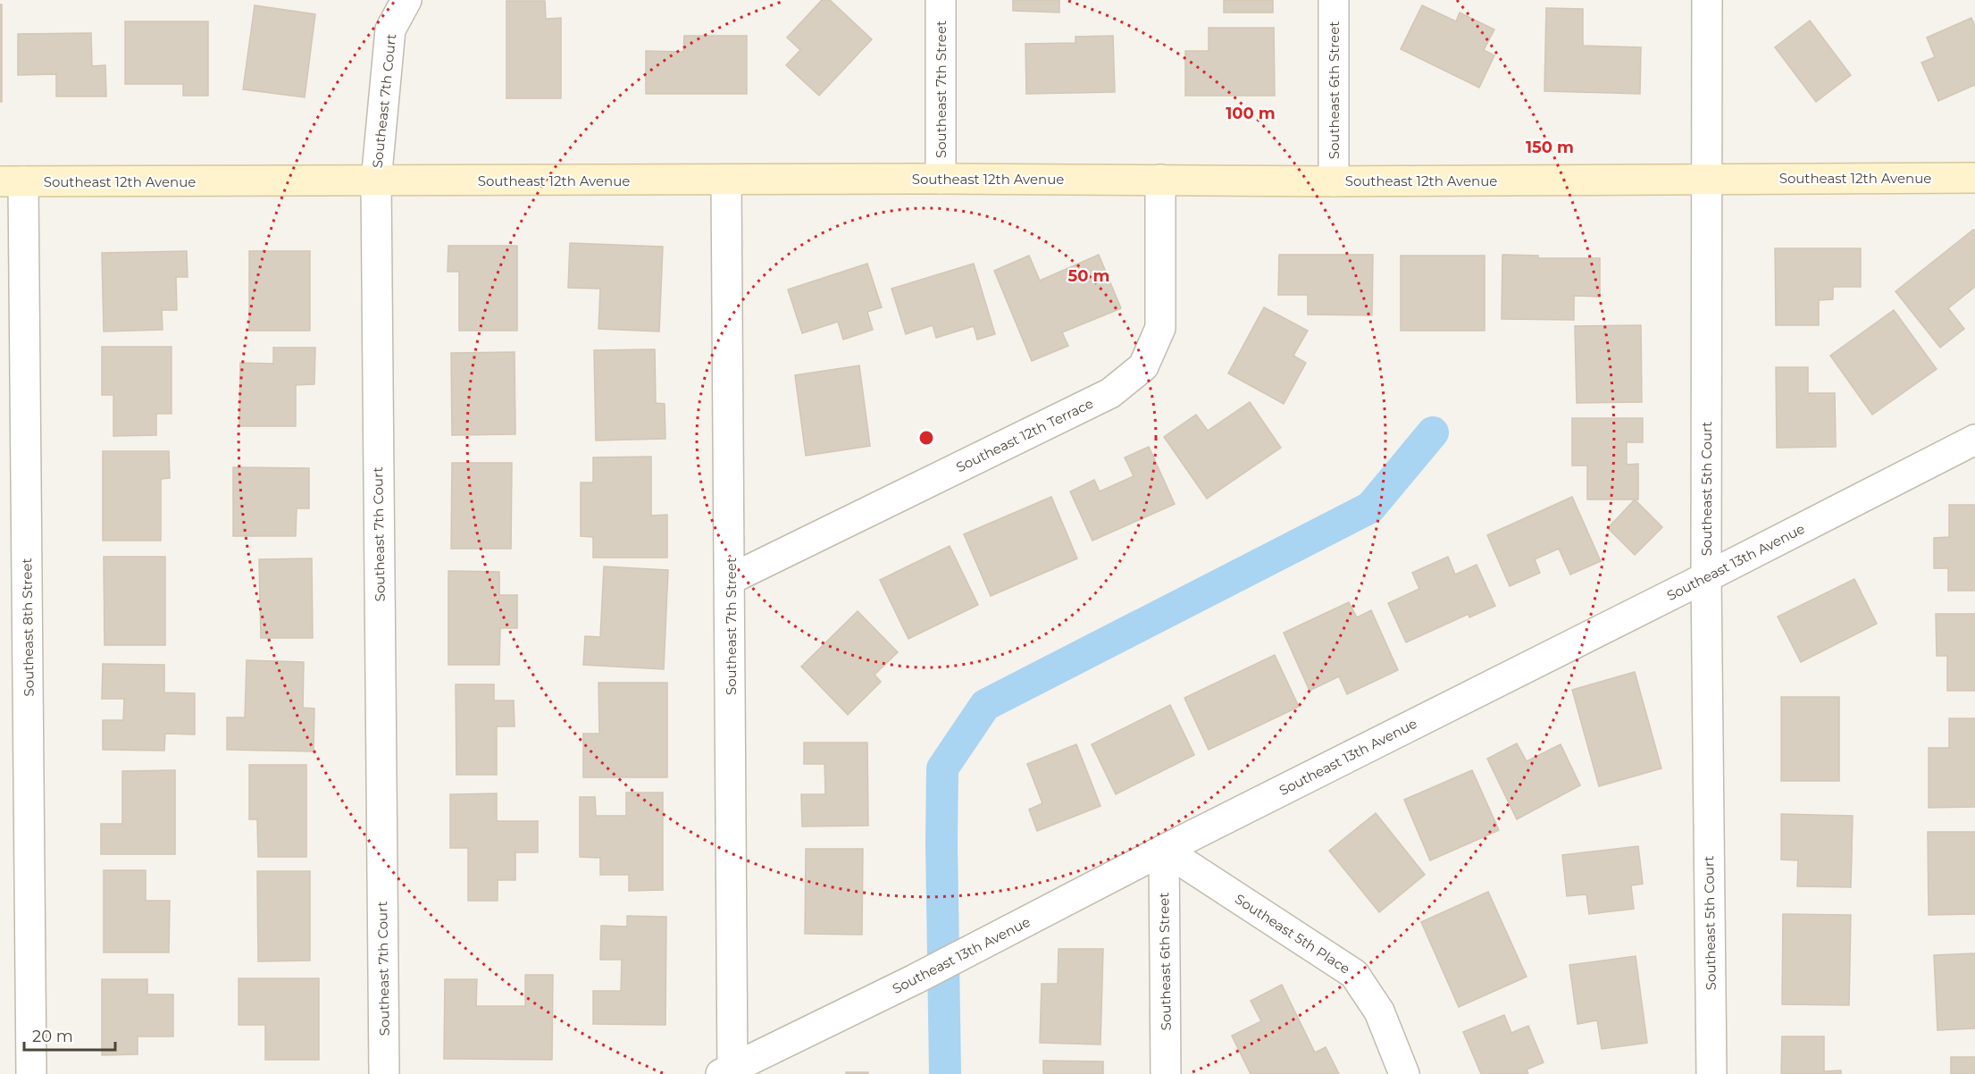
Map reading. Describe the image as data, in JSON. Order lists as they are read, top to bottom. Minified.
{"streets":{"street":["Southeast 7th Street","Southeast 6th Street","Southeast 7th Court","Southeast 12th Avenue","Southeast 12th Terrace","Southeast 5th Court","Southeast 13th Avenue","Southeast 8th Street","Southeast 5th Place"]},"crossings":[["Southeast 7th Street","Southeast 12th Avenue"],["Southeast 7th Street","Southeast 12th Terrace"],["Southeast 7th Street","Southeast 13th Avenue"],["Southeast 6th Street","Southeast 12th Avenue"],["Southeast 6th Street","Southeast 13th Avenue"],["Southeast 6th Street","Southeast 5th Place"],["Southeast 7th Court","Southeast 12th Avenue"],["Southeast 12th Avenue","Southeast 12th Terrace"],["Southeast 12th Avenue","Southeast 5th Court"],["Southeast 12th Avenue","Southeast 8th Street"],["Southeast 5th Court","Southeast 13th Avenue"],["Southeast 13th Avenue","Southeast 5th Place"]],"scale_bar":"20 m","rings":["100 m","150 m","50 m"]}
